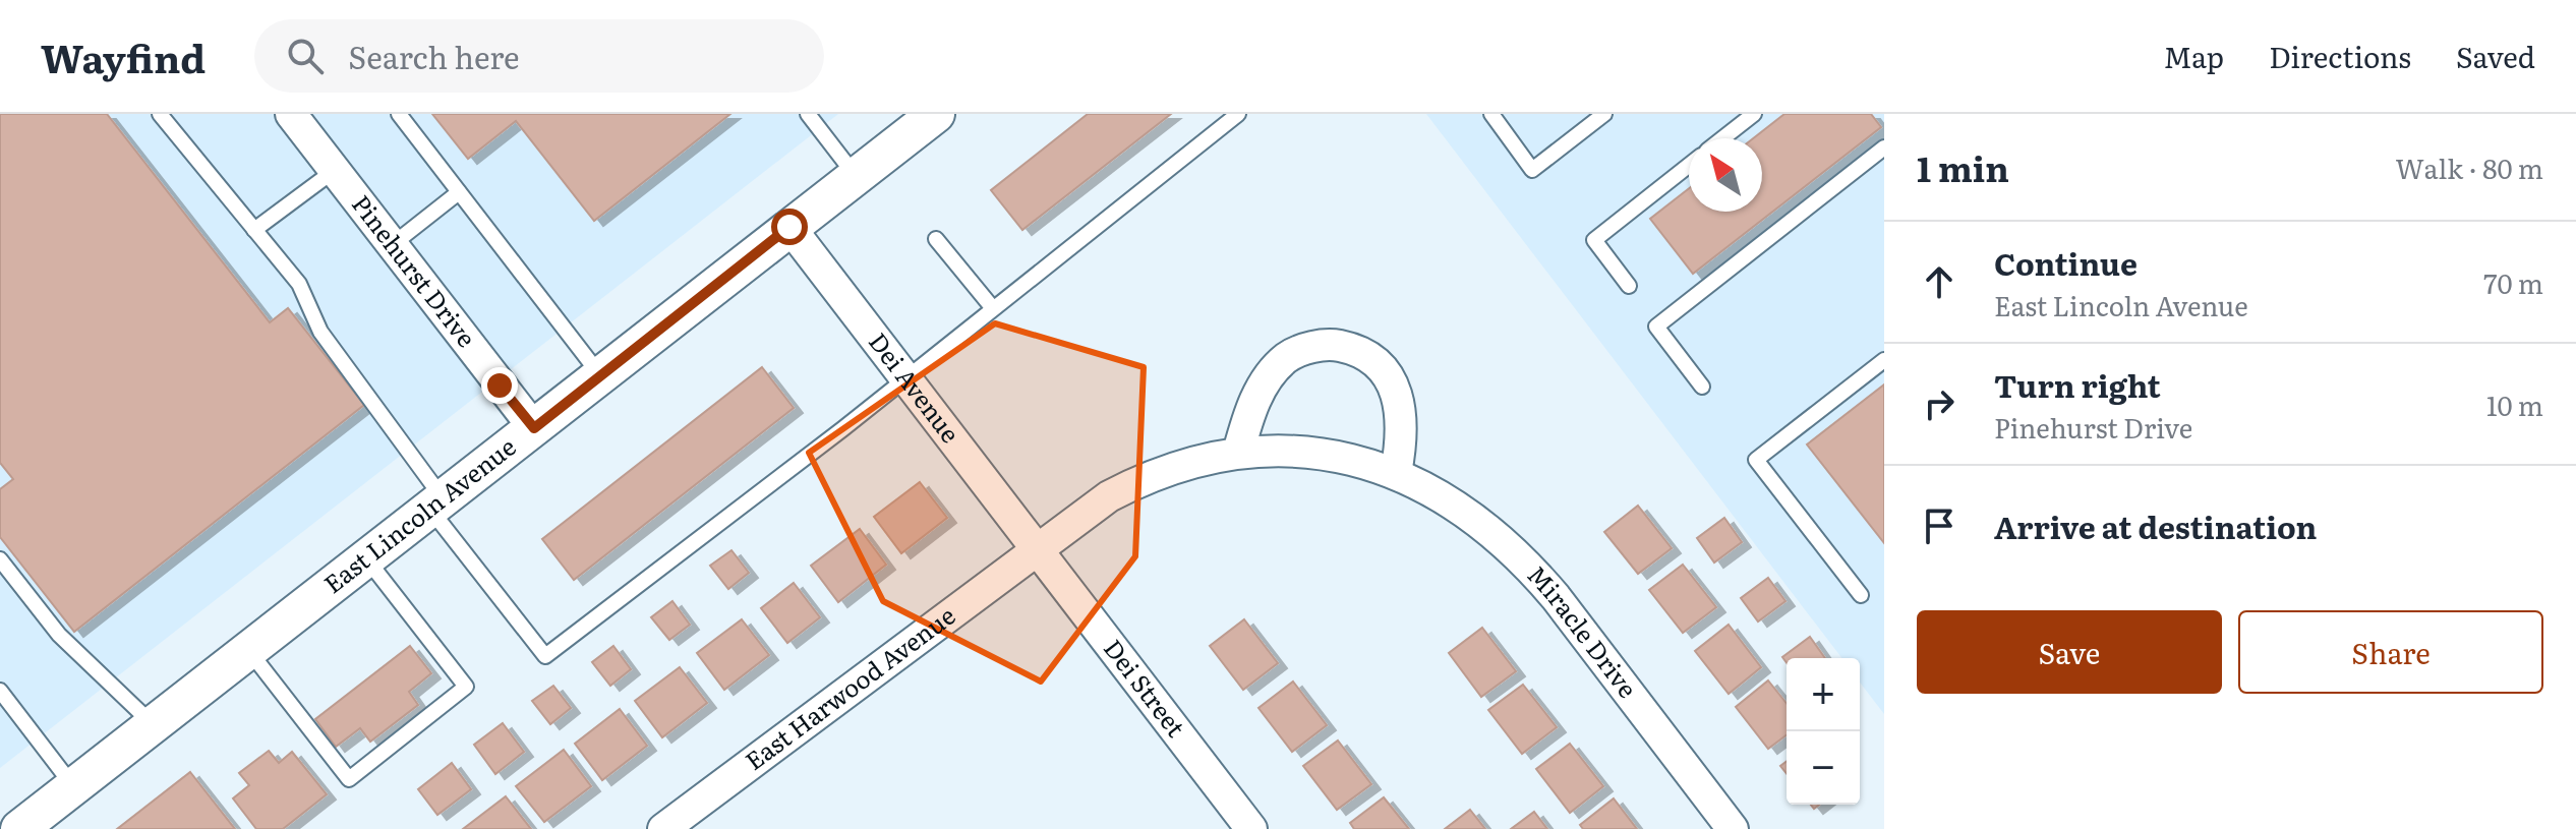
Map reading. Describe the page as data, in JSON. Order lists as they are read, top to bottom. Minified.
{"streets":{"street":["Pinehurst Drive","Dei Avenue","East Lincoln Avenue","Miracle Drive","East Harwood Avenue","Dei Street"]},"crossings":[["Pinehurst Drive","East Lincoln Avenue"],["Dei Avenue","East Lincoln Avenue"],["Dei Avenue","Miracle Drive"],["Dei Avenue","East Harwood Avenue"],["Dei Avenue","Dei Street"],["Miracle Drive","East Harwood Avenue"],["Miracle Drive","Dei Street"],["East Harwood Avenue","Dei Street"]],"north":"top left","page":{"header":"Wayfind","search":"Search here","nav":["Map","Directions","Saved"],"heading":["1 min","Walk · 80 m"],"list":[["Continue","East Lincoln Avenue","70 m"],["Turn right","Pinehurst Drive","10 m"],"Arrive at destination"],"buttons":["Save","Share"],"map_buttons":["+","−"]}}
